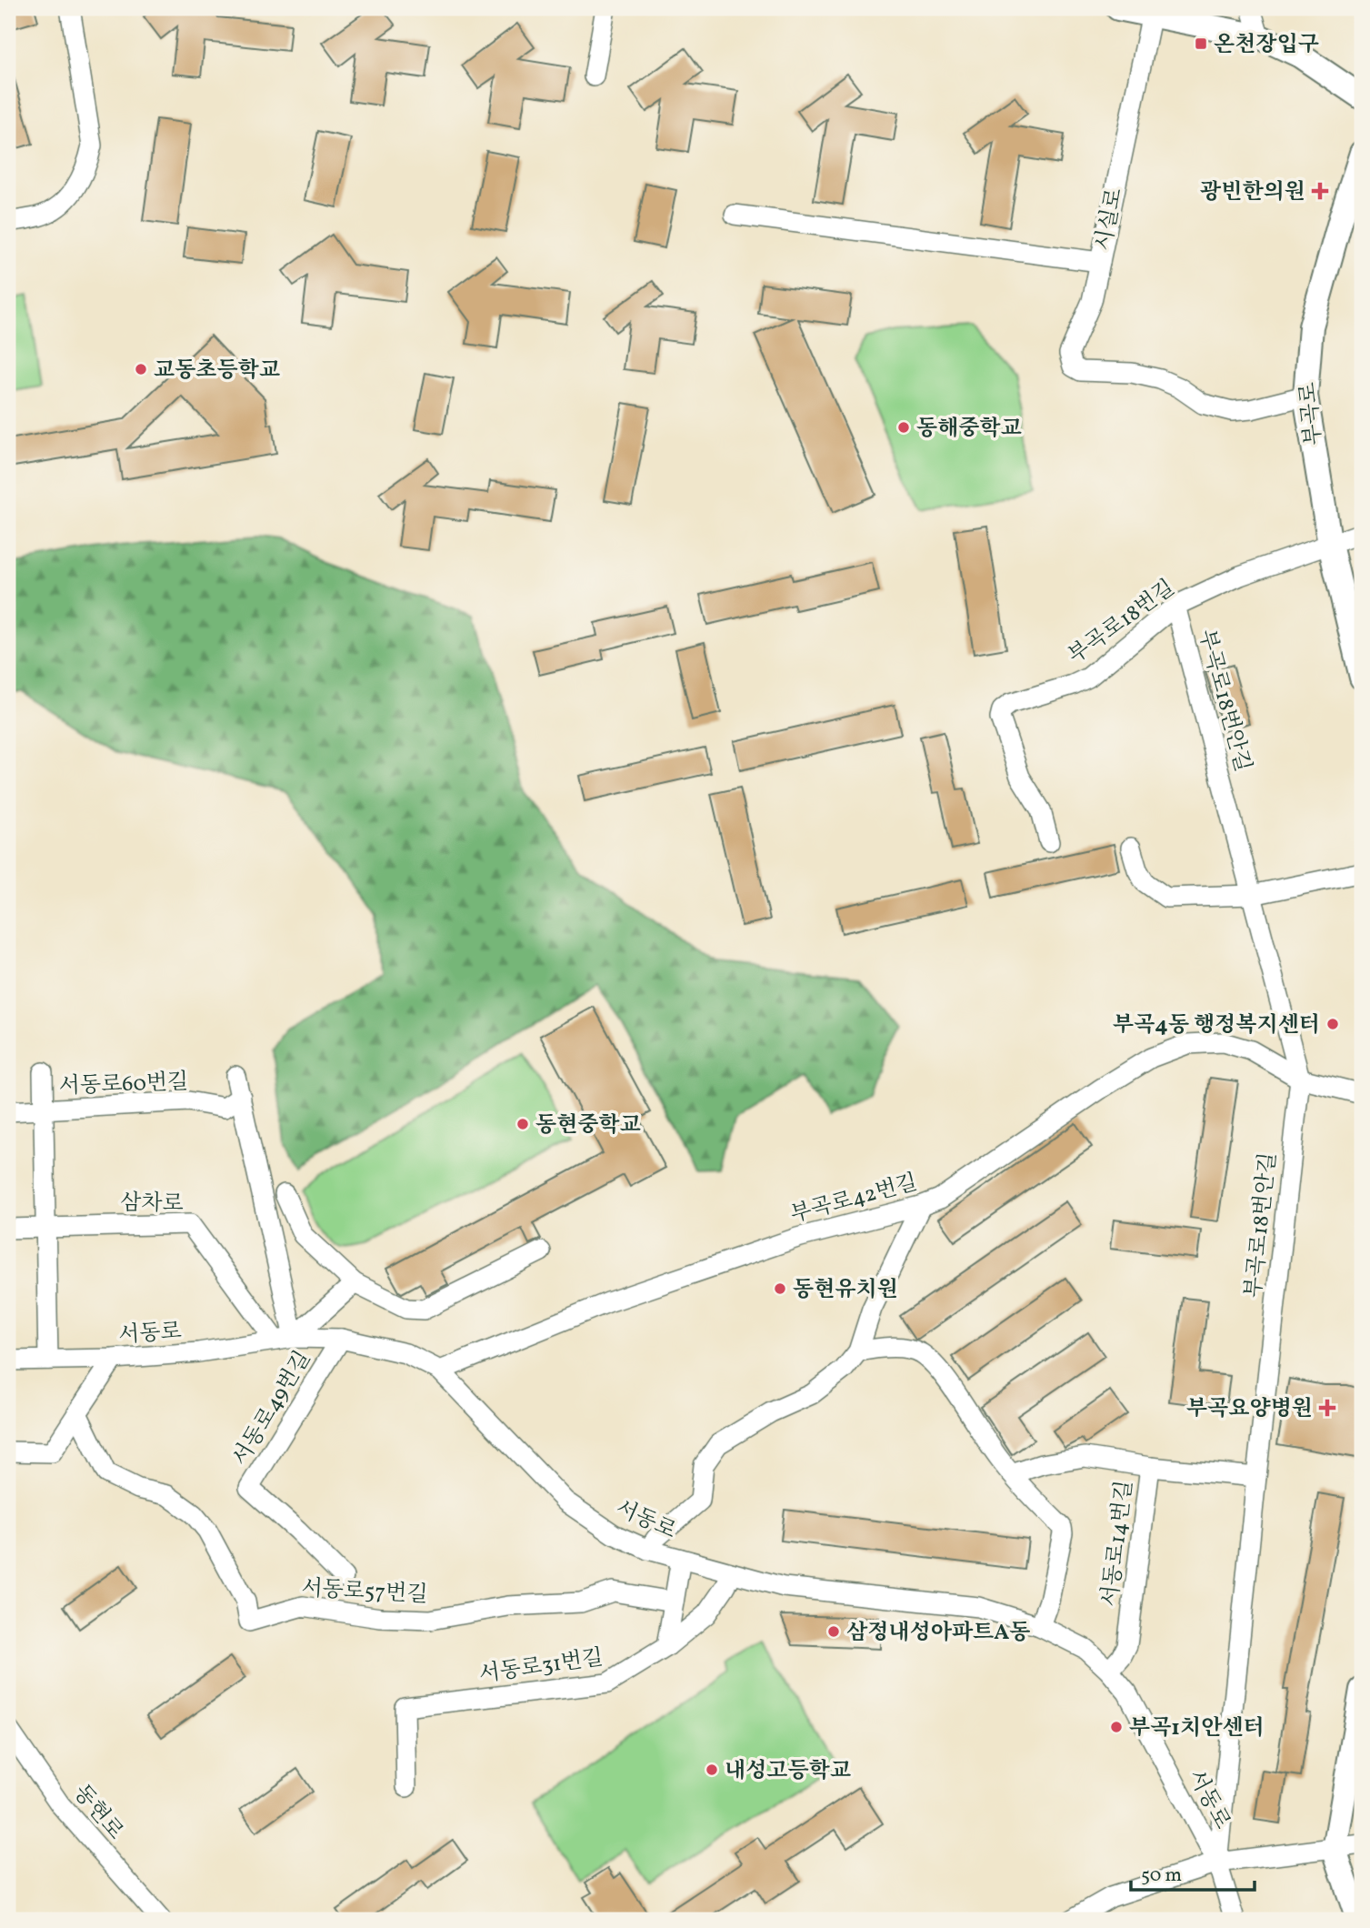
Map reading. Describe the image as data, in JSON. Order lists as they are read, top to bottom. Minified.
{"streets":{"main road":["부곡로"],"street":["시실로","부곡로18번길","부곡로18번안길","서동로60번길","부곡로42번길","삼차로","서동로","서동로49번길","서동로14번길","서동로57번길","서동로31번길","동현로"]},"crossings":[["시실로","부곡로"],["부곡로","부곡로18번길"],["부곡로18번길","부곡로18번안길"],["부곡로18번안길","부곡로42번길"],["부곡로18번안길","서동로"],["서동로60번길","삼차로"],["서동로60번길","서동로"],["부곡로42번길","서동로"],["삼차로","서동로"],["서동로","서동로49번길"],["서동로","서동로14번길"]],"places":{"transit":["온천장입구"],"health":["광빈한의원","부곡요양병원"],"other":["교동초등학교","동해중학교","부곡4동 행정복지센터","동현중학교","동현유치원","삼정내성아파트A동","부곡1치안센터","내성고등학교"]},"scale_bar":"50 m"}
